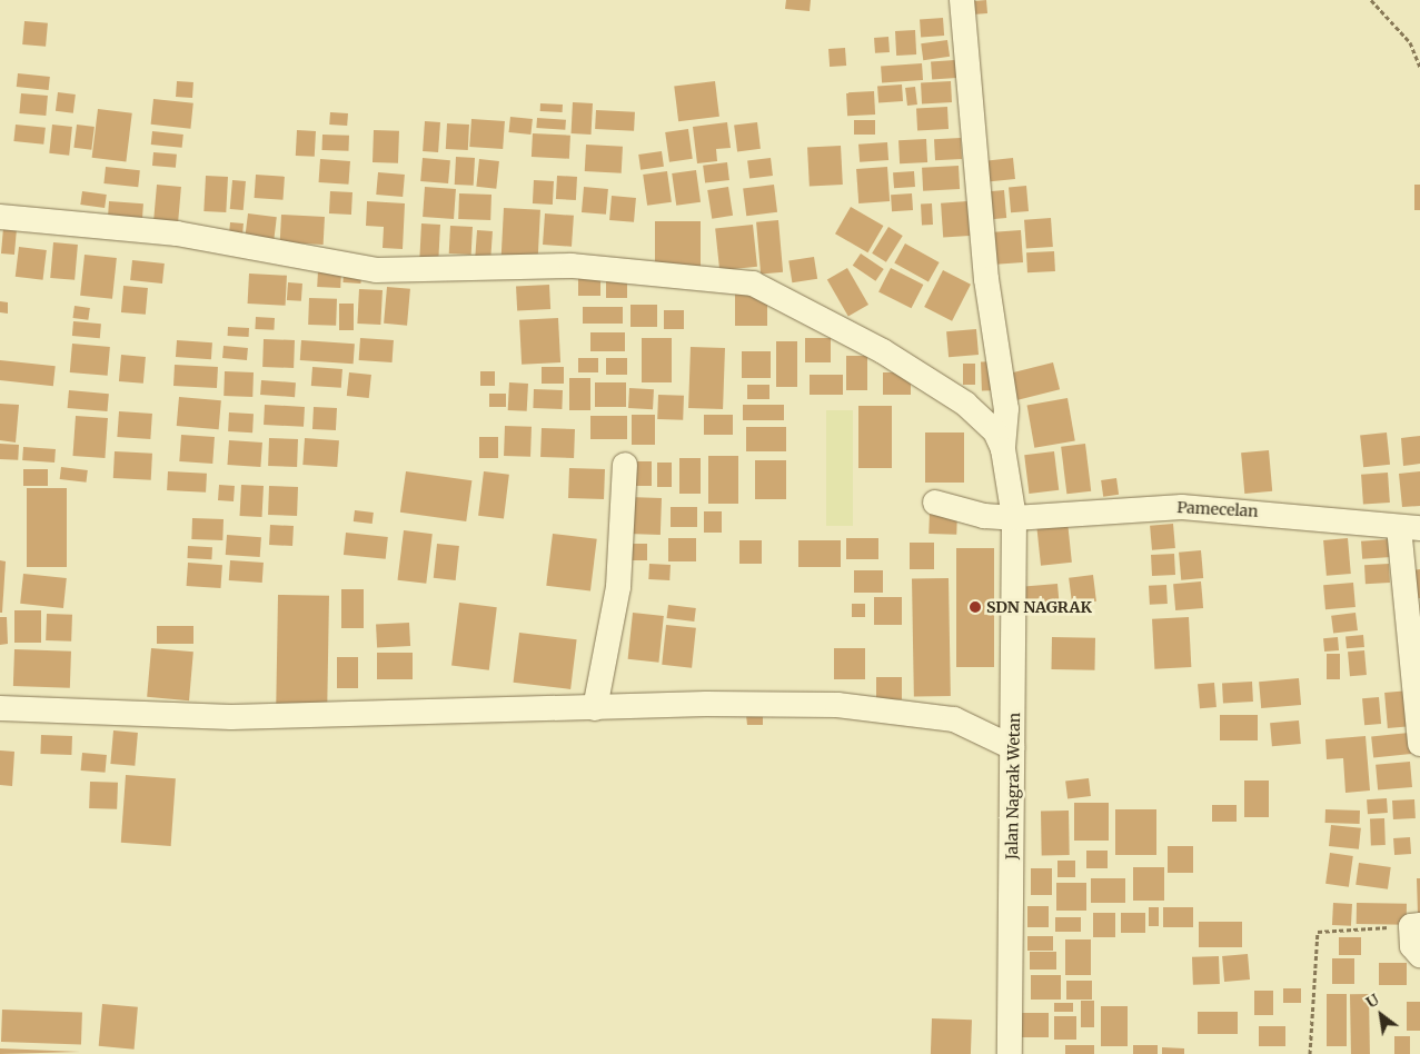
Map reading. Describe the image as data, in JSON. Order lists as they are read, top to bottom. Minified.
{"streets":{"street":["Pamecelan","Jalan Nagrak Wetan"]},"crossings":[["Pamecelan","Jalan Nagrak Wetan"]],"places":["SDN NAGRAK"],"north":"top left"}
